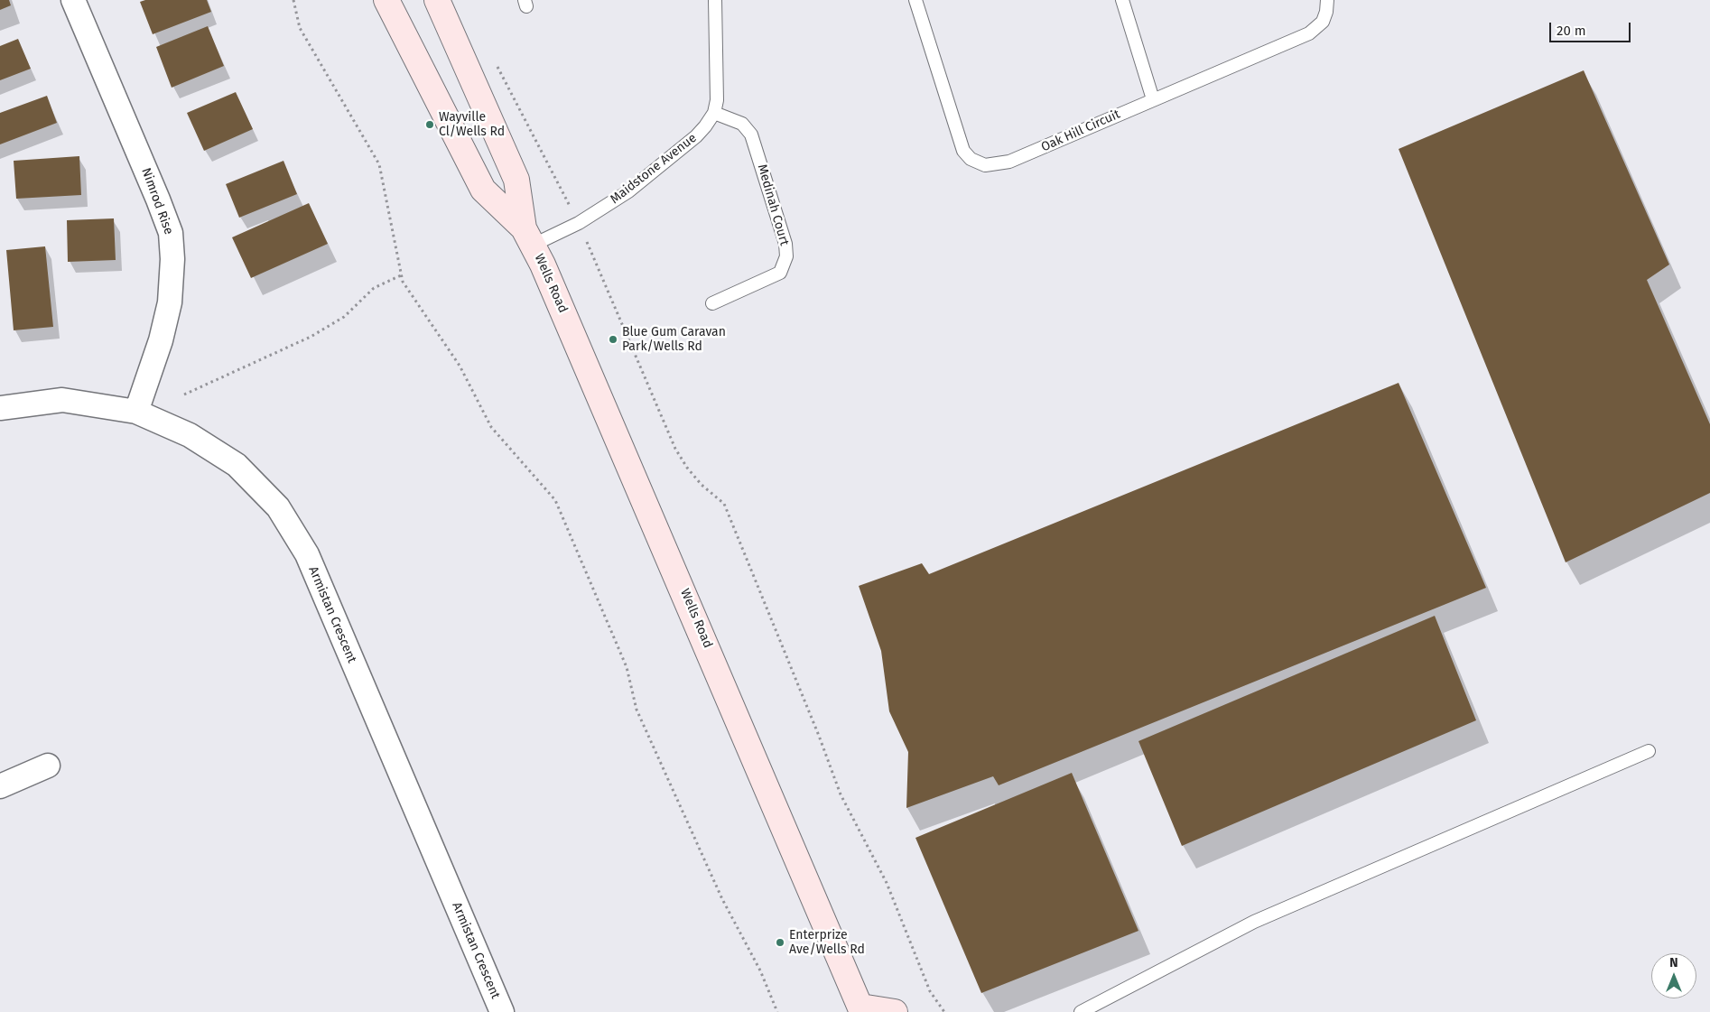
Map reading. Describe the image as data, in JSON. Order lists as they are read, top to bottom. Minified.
{"streets":{"main road":["Wells Road"],"street":["Nimrod Rise","Armistan Crescent"],"lane":["Oak Hill Circuit","Maidstone Avenue","Medinah Court"]},"crossings":[["Maidstone Avenue","Medinah Court"],["Maidstone Avenue","Wells Road"],["Nimrod Rise","Armistan Crescent"]],"places":["Wayville Cl/Wells Rd","Blue Gum Caravan Park/Wells Rd","Enterprize Ave/Wells Rd"],"scale_bar":"20 m","north":"top"}
